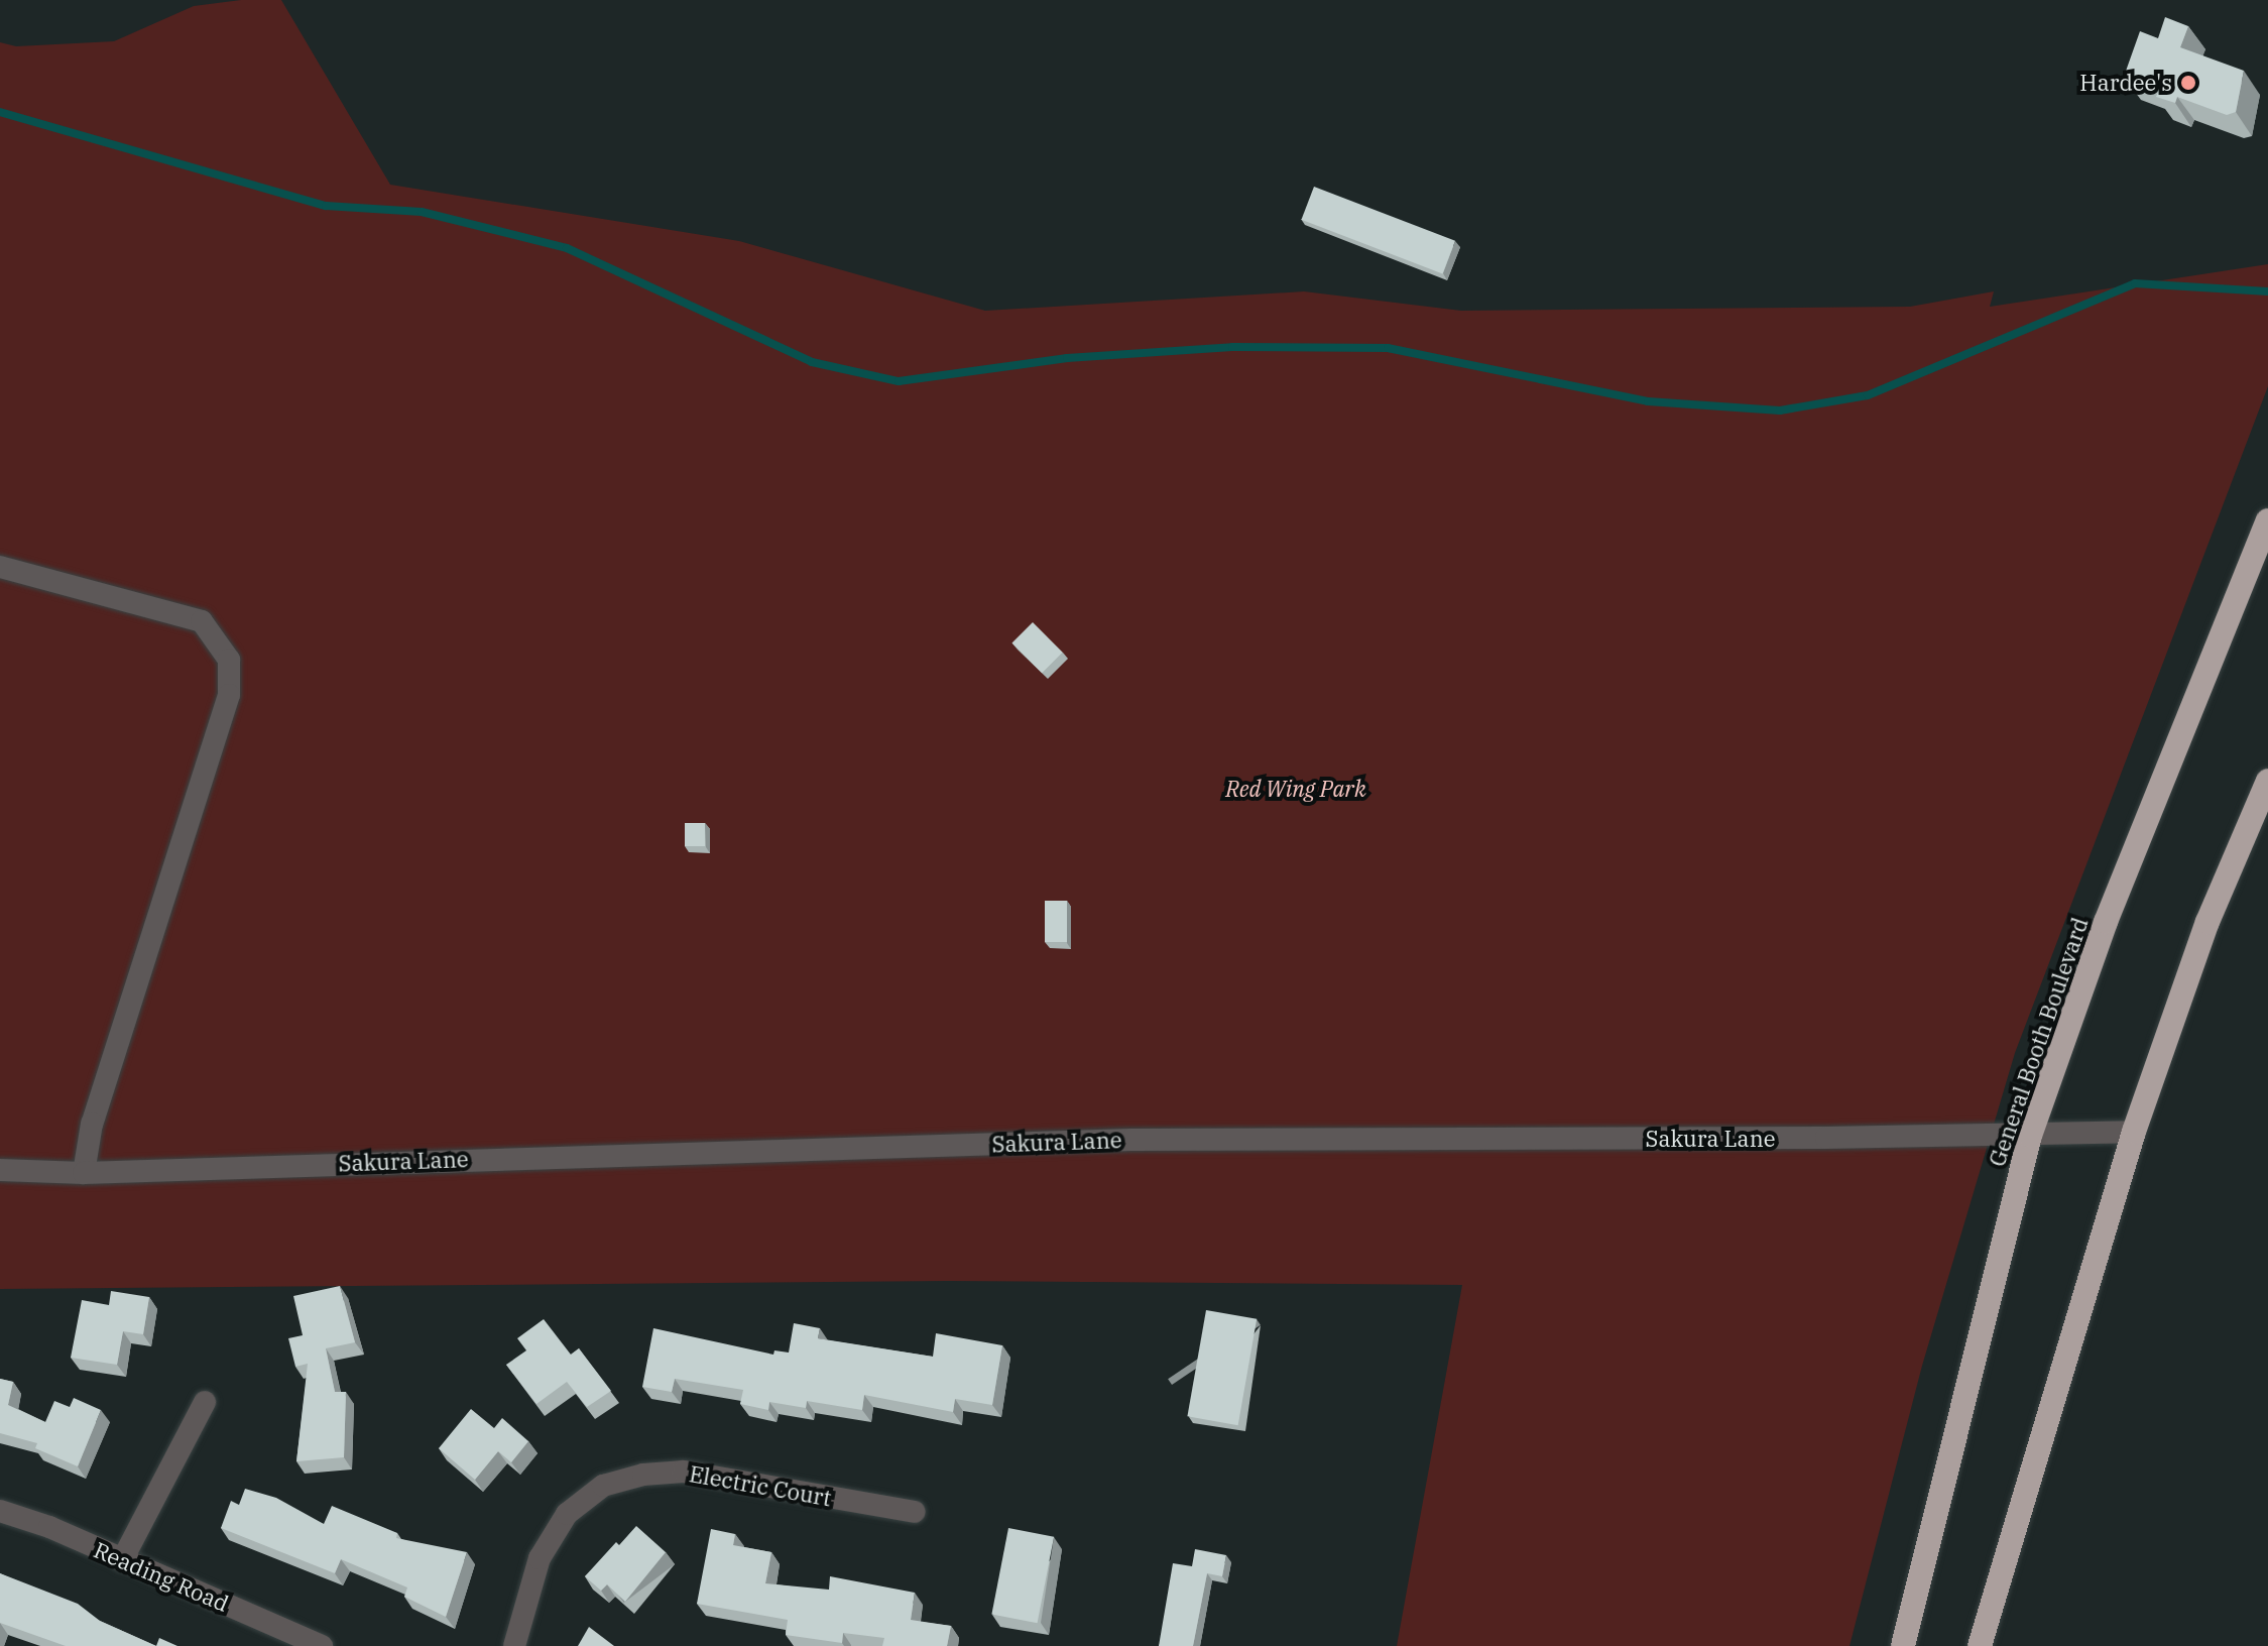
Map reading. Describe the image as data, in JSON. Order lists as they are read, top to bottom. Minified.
{"streets":{"highway":["General Booth Boulevard"],"street":["Sakura Lane","Electric Court","Reading Road"]},"crossings":[["General Booth Boulevard","Sakura Lane"]],"parks":["Red Wing Park"],"places":["Hardee's"]}
